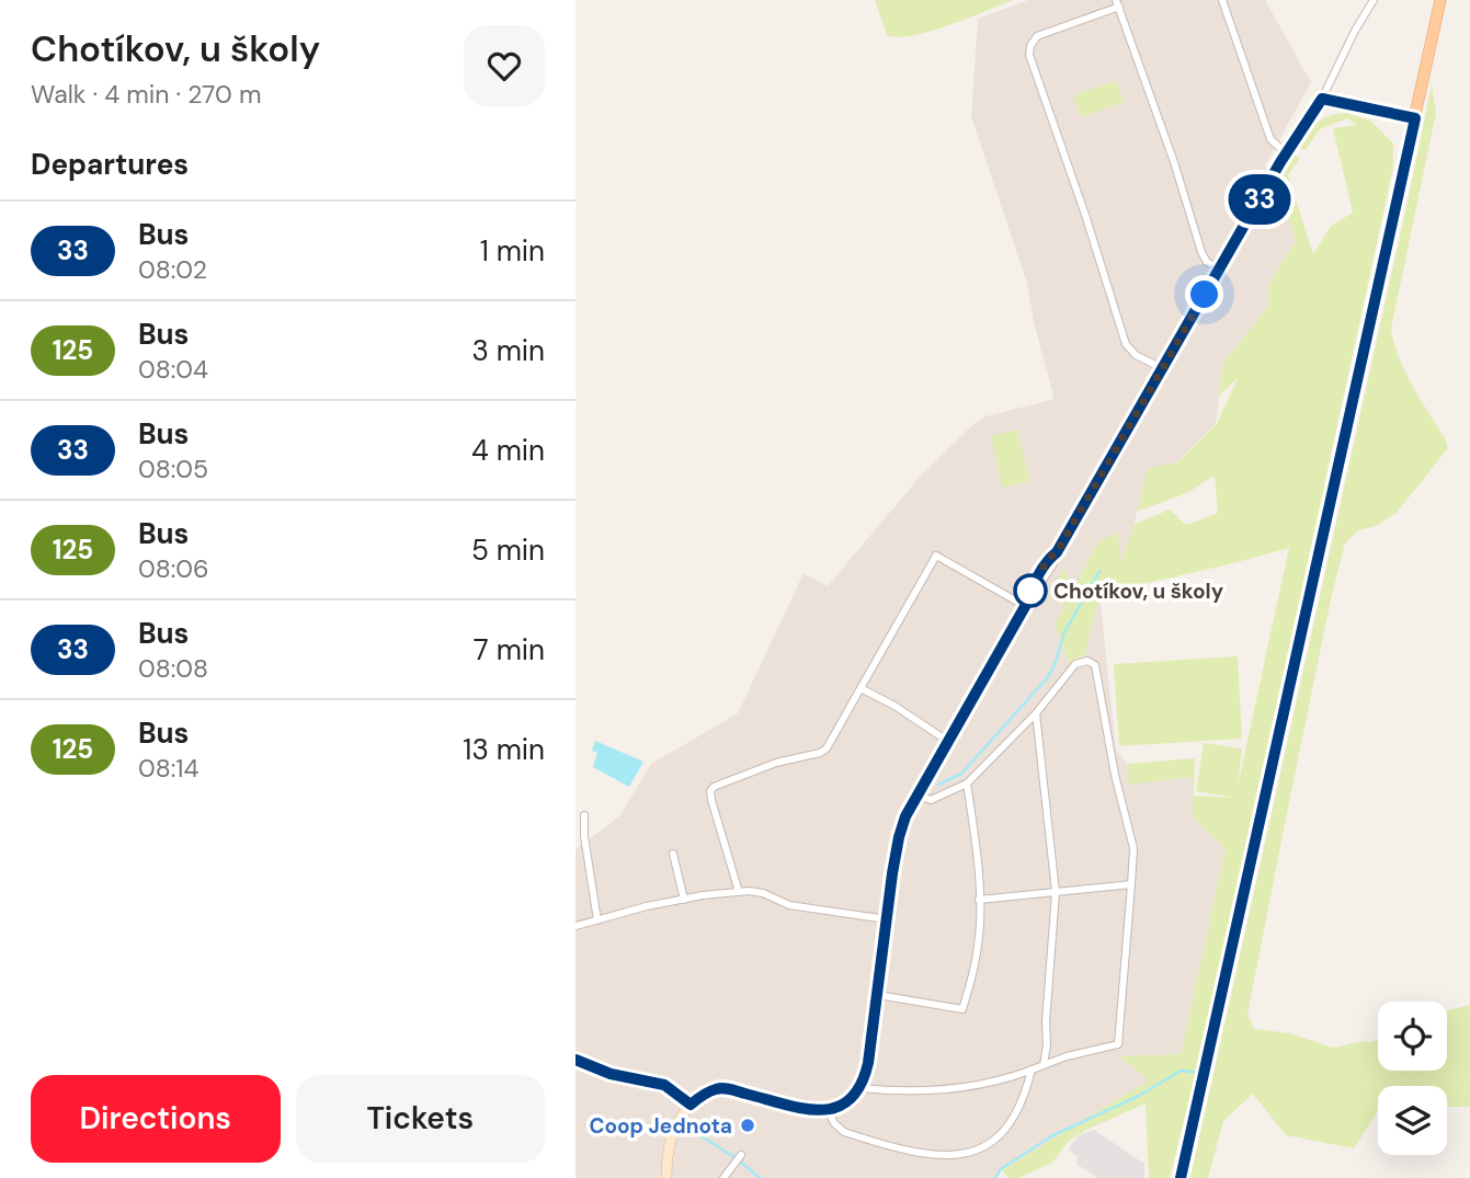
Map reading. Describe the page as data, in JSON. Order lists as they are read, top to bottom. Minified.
{"places":["Chotíkov, u školy","Coop Jednota"],"lines":["bus line 33"],"page":{"heading":[["Chotíkov, u školy","Walk · 4 min · 270 m"],"Departures"],"on_map":"33","list":[{"mark":"33","name":"Bus","note":"08:02","value":"1 min"},{"mark":"125","name":"Bus","note":"08:04","value":"3 min"},{"mark":"33","name":"Bus","note":"08:05","value":"4 min"},{"mark":"125","name":"Bus","note":"08:06","value":"5 min"},{"mark":"33","name":"Bus","note":"08:08","value":"7 min"},{"mark":"125","name":"Bus","note":"08:14","value":"13 min"}],"buttons":["Directions","Tickets"]}}
